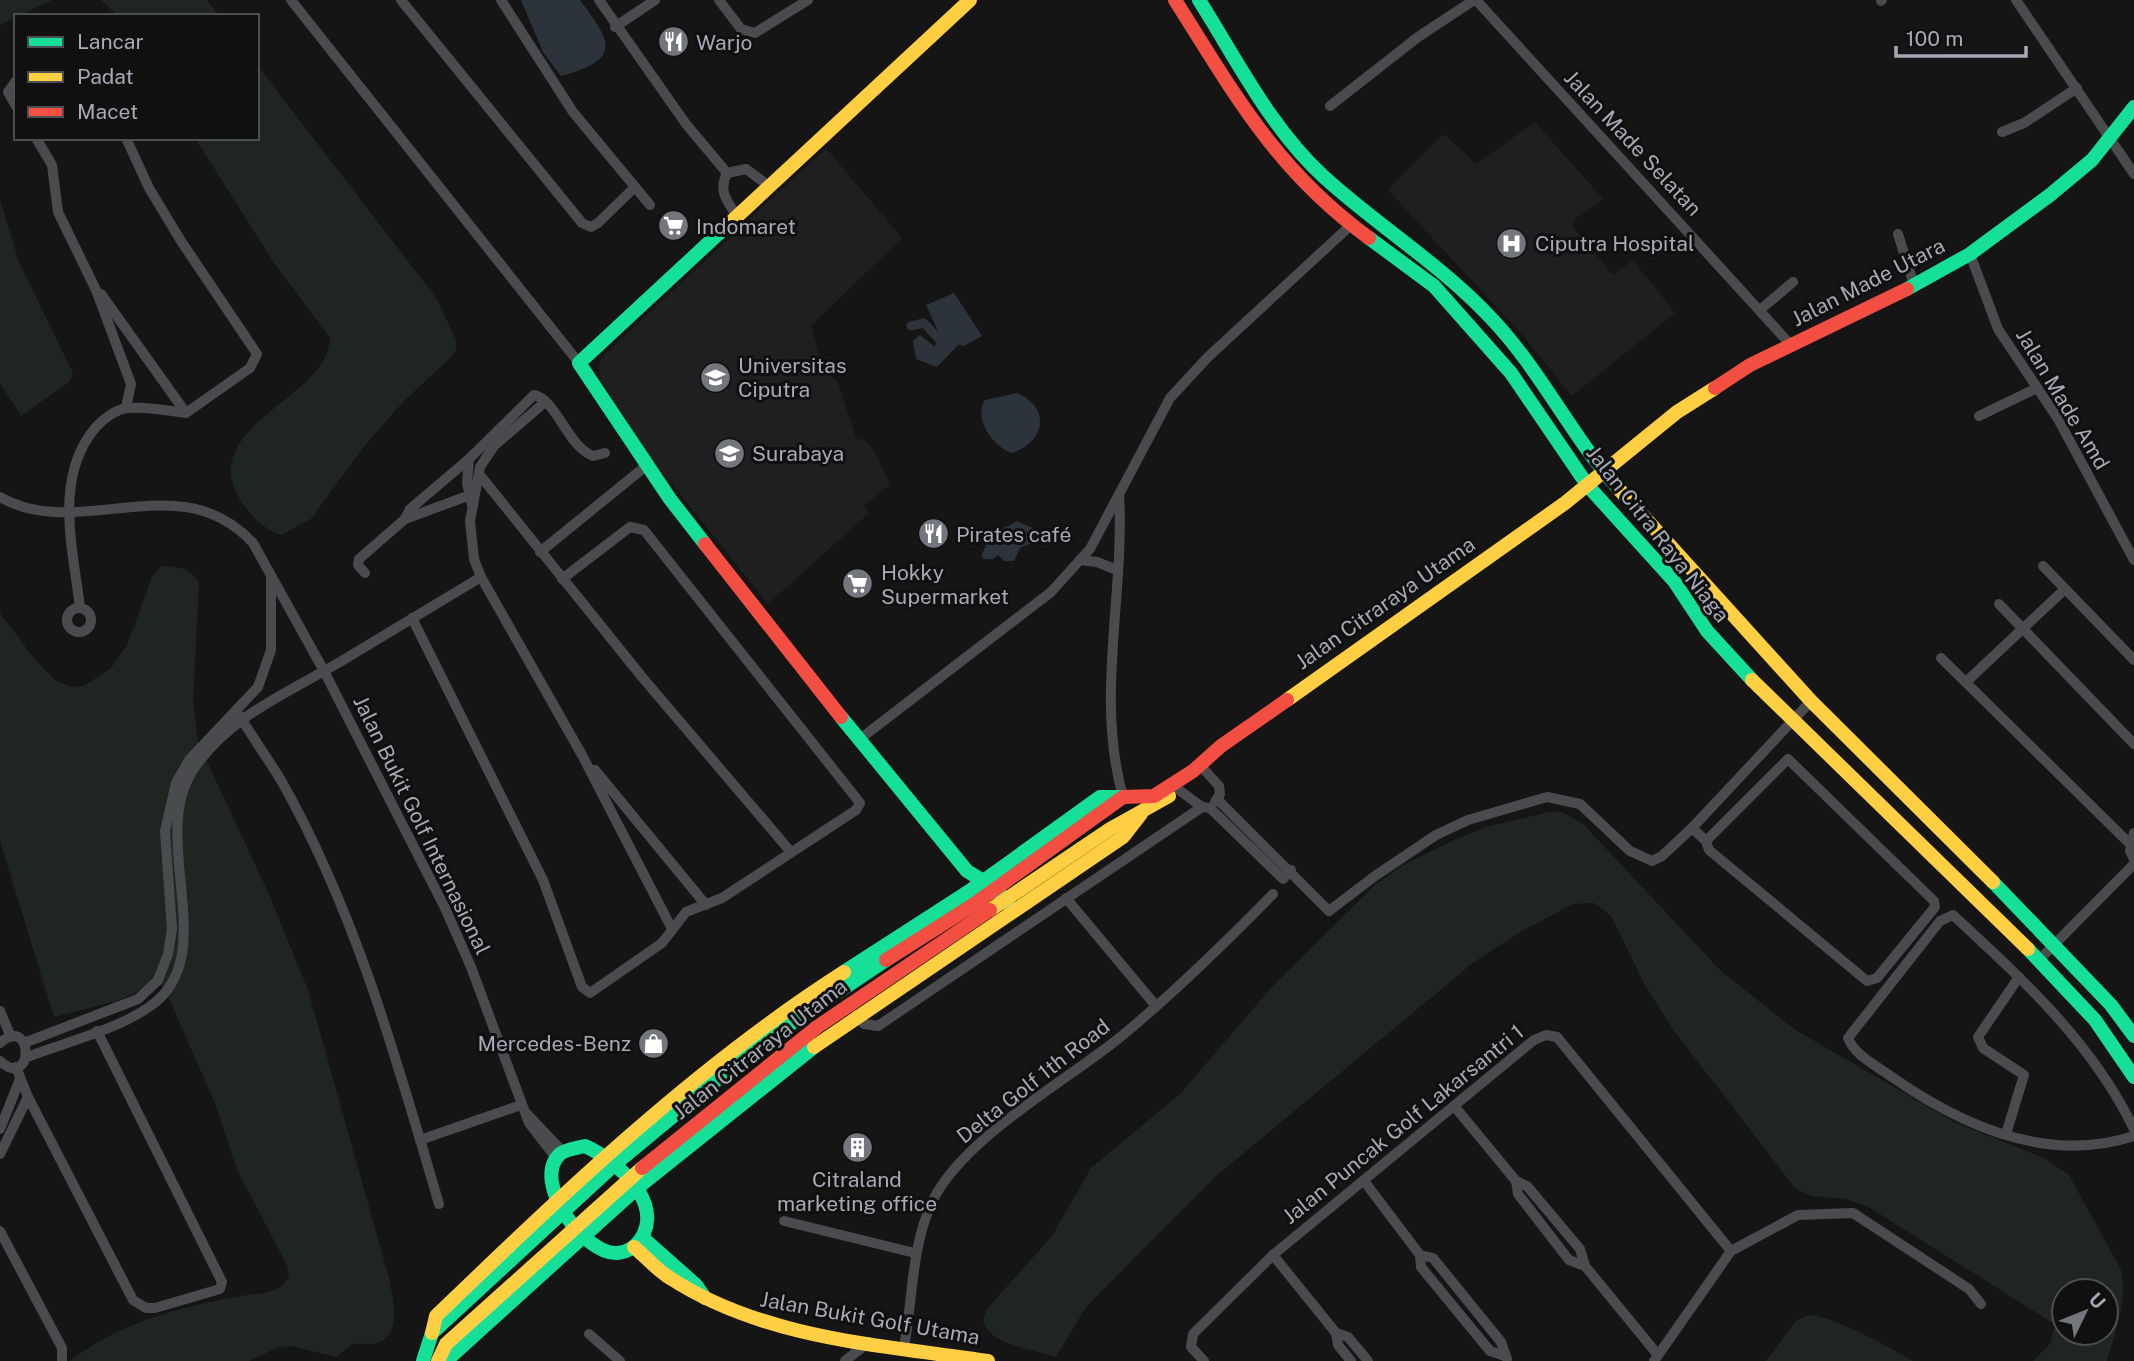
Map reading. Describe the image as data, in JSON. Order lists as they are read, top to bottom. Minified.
{"streets":{"street":["Jalan Made Selatan","Jalan Made Utara","Jalan Made Amd","Jalan Citra Raya Niaga","Jalan Citraraya Utama","Jalan Bukit Golf Internasional","Delta Golf 1th Road","Jalan Puncak Golf Lakarsantri 1","Jalan Bukit Golf Utama"]},"crossings":[["Jalan Made Selatan","Jalan Made Utara"],["Jalan Made Utara","Jalan Made Amd"],["Jalan Made Utara","Jalan Citra Raya Niaga"],["Jalan Made Utara","Jalan Citraraya Utama"],["Jalan Citra Raya Niaga","Jalan Citraraya Utama"],["Delta Golf 1th Road","Jalan Bukit Golf Utama"]],"places":{"restaurant":["Warjo","Pirates café"],"supermarket":["Indomaret","Hokky Supermarket"],"hospital":["Ciputra Hospital"],"school or university":["Universitas Ciputra","Surabaya"],"shop":["Mercedes-Benz"],"building":["Citraland marketing office"]},"legend":["Lancar","Padat","Macet"],"scale_bar":"100 m","north":"top right"}
